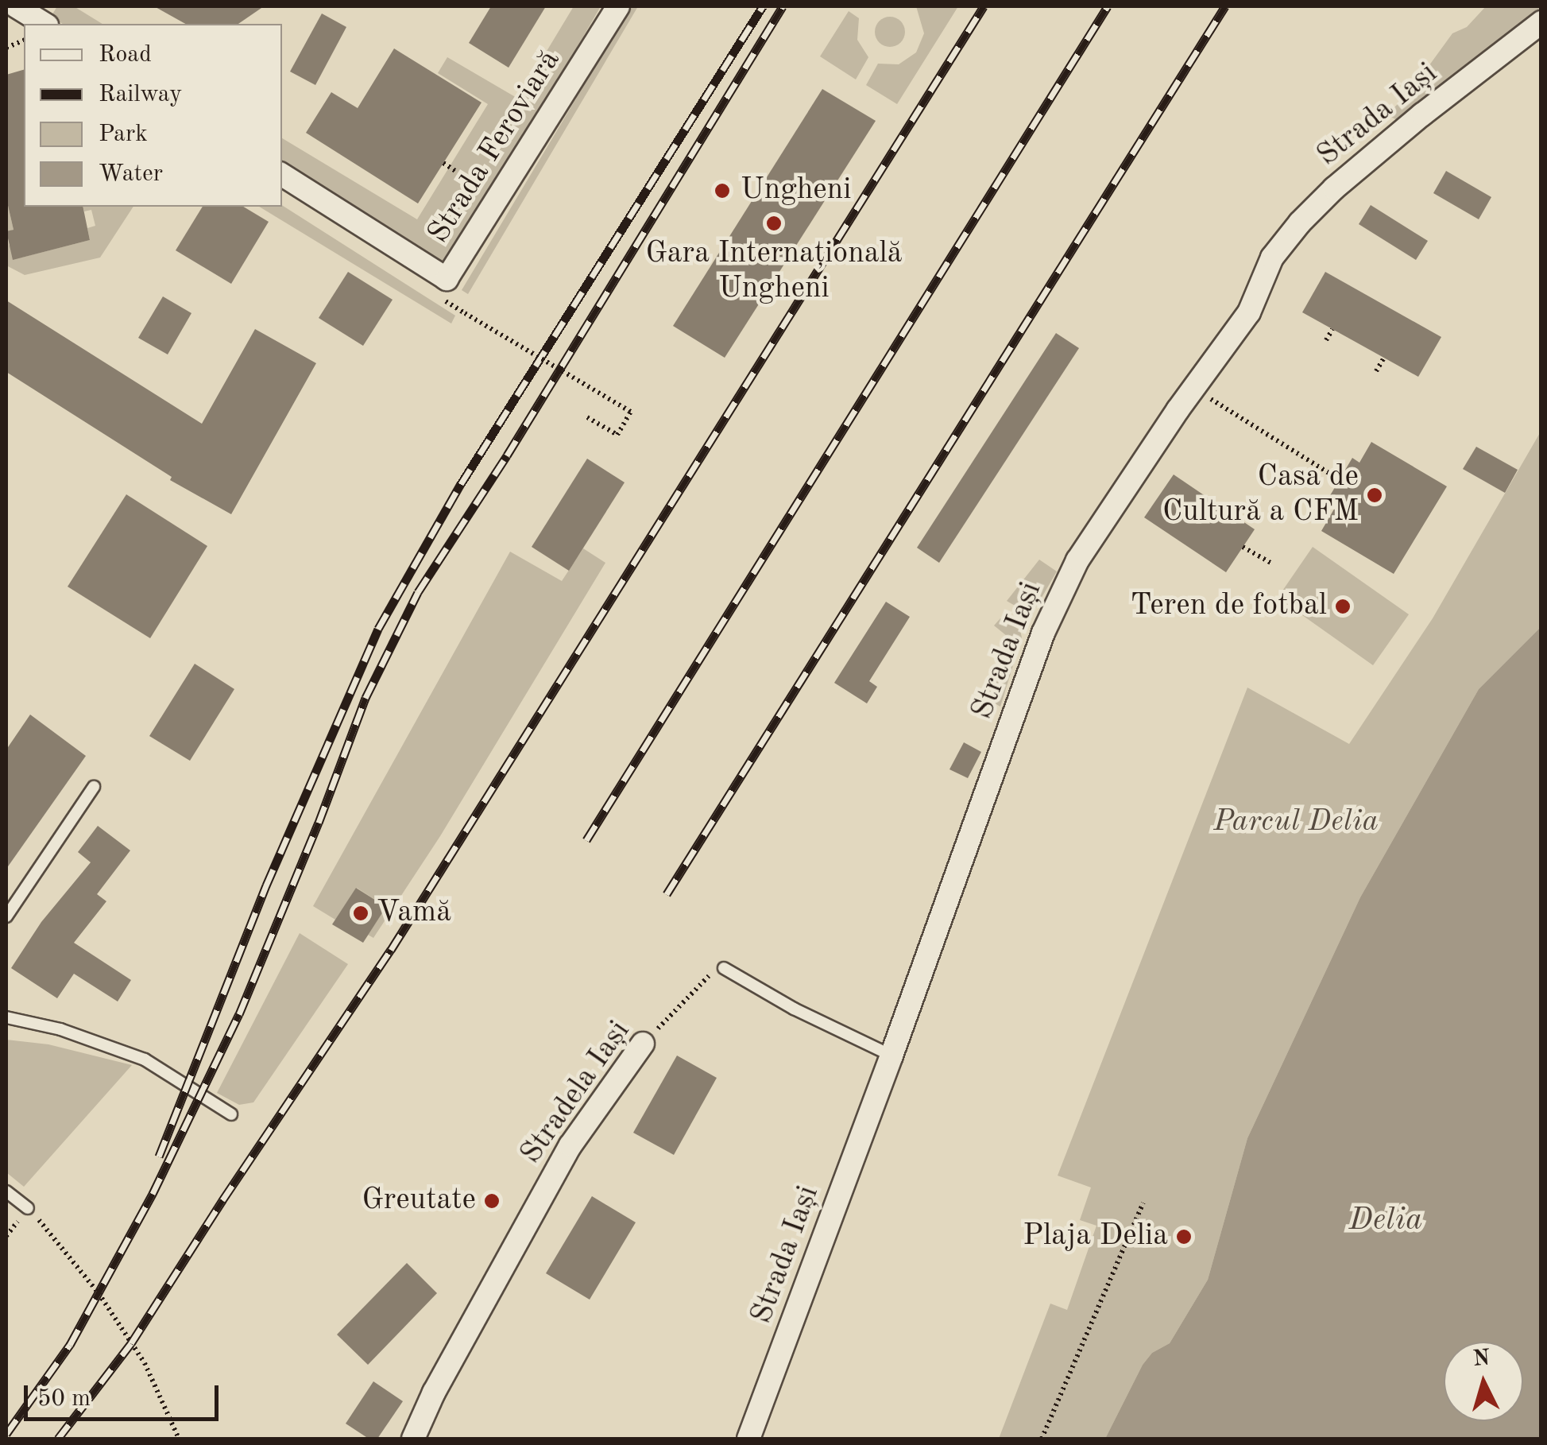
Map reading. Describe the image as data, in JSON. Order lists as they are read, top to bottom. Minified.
{"streets":{"street":["Strada Iași","Strada Feroviară","Stradela Iași"]},"water":["Delia"],"parks":["Parcul Delia"],"places":["Ungheni","Gara Internațională Ungheni","Casa de Cultură a CFM","Teren de fotbal","Vamă","Greutate","Plaja Delia"],"legend":["Road","Railway","Park","Water"],"scale_bar":"50 m","north":"top"}
